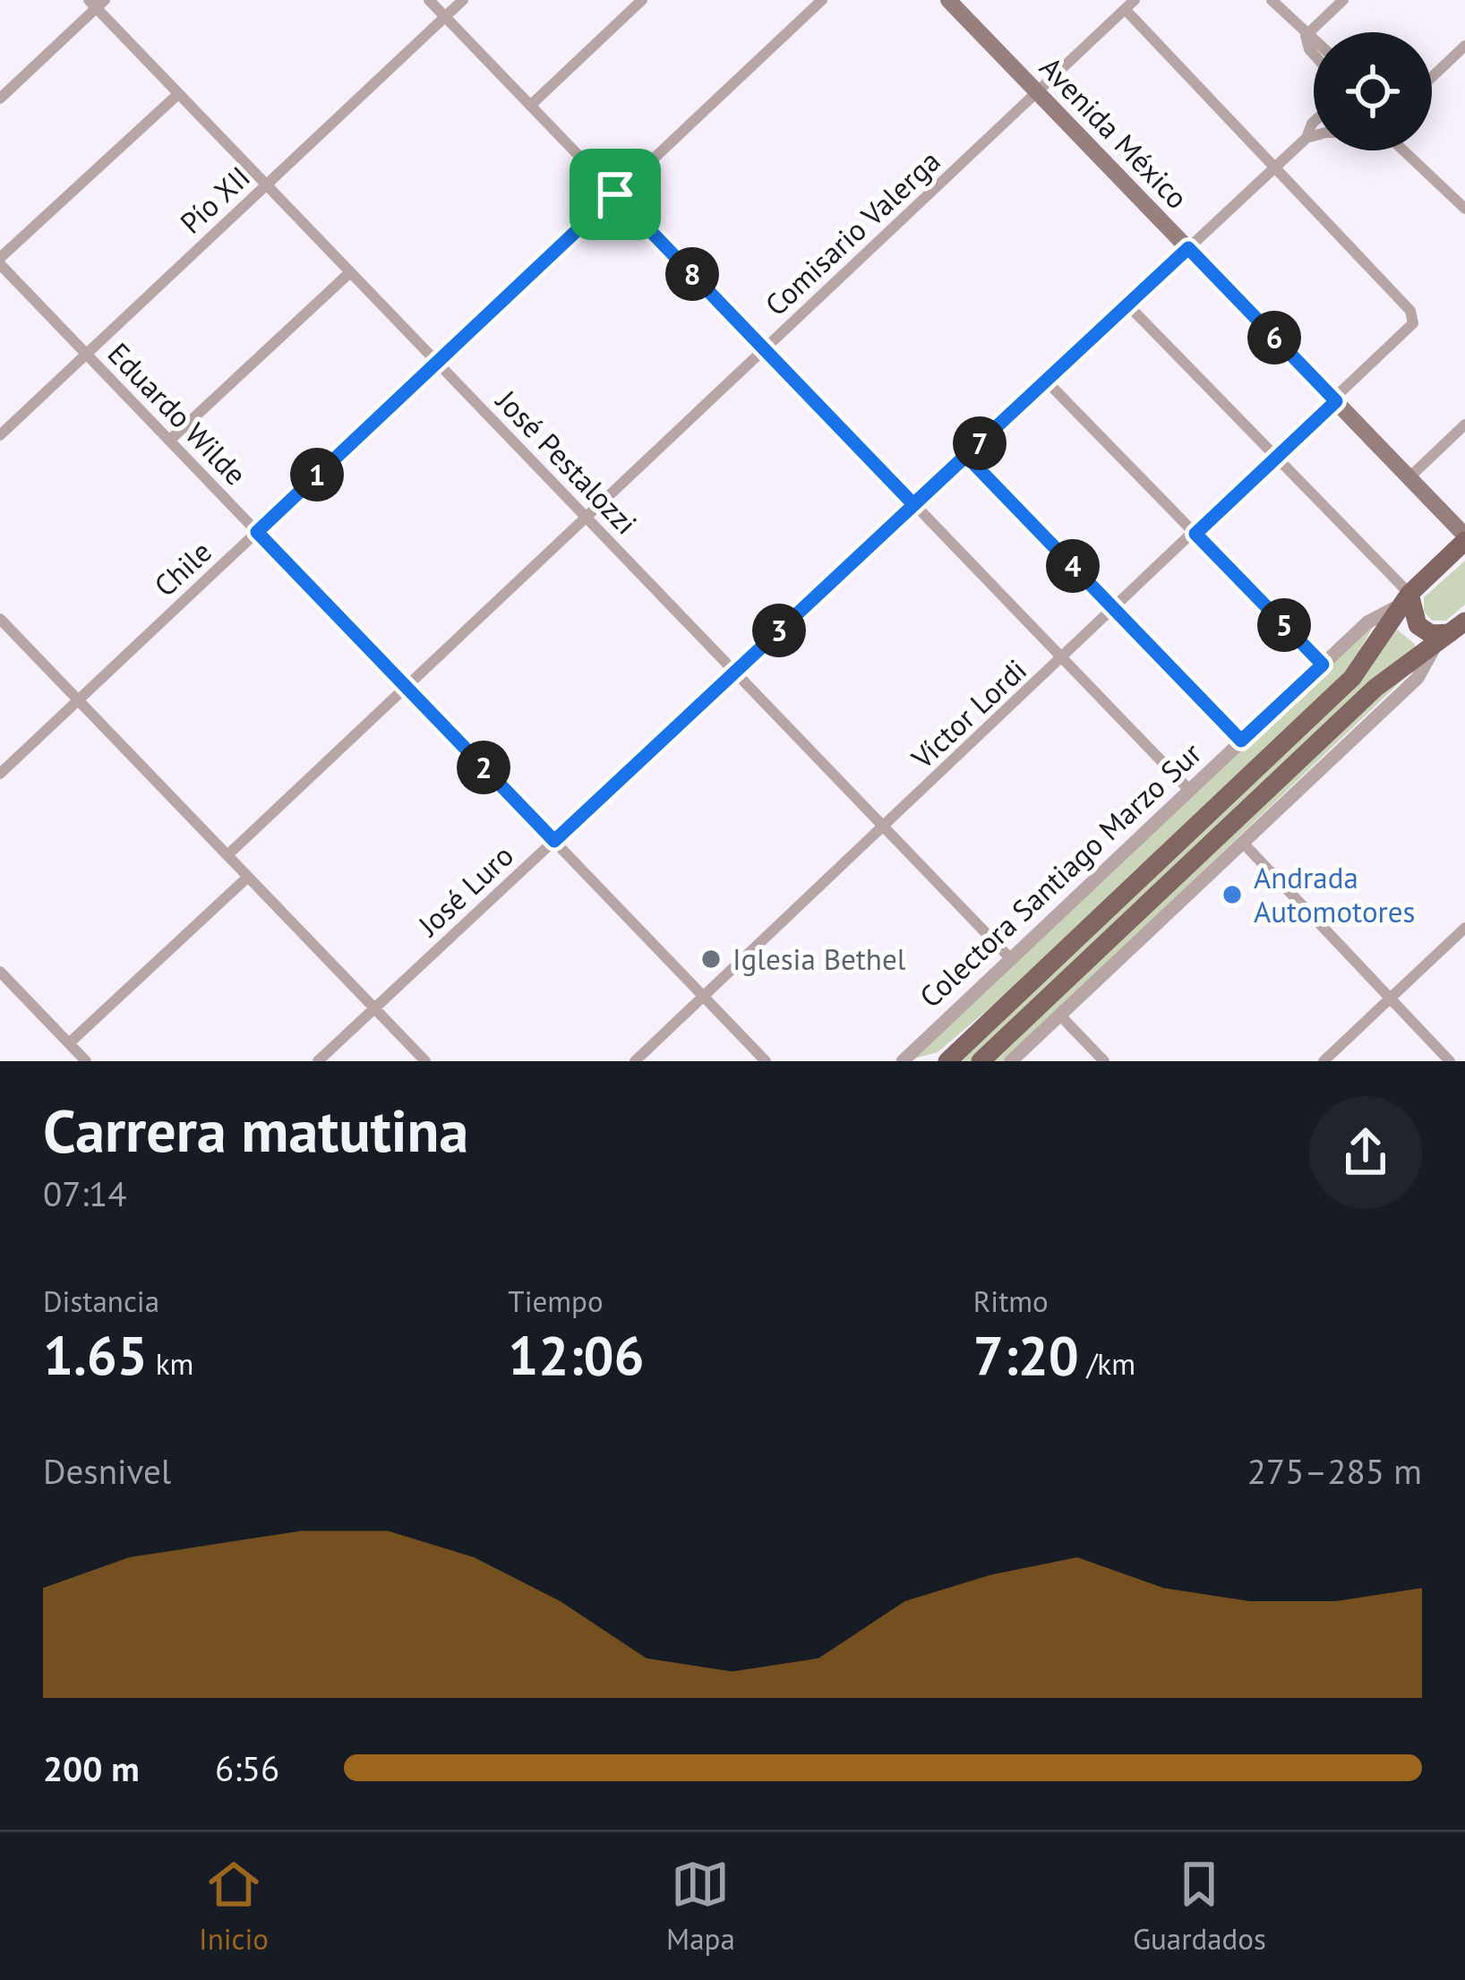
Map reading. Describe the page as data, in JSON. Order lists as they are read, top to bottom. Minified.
{"streets":{"main road":["Avenida México"],"street":["Pío XII","Comisario Valerga","Eduardo Wilde","José Pestalozzi","Chile","Víctor Lordi","Colectora Santiago Marzo Sur","José Luro"]},"crossings":[["Avenida México","Comisario Valerga"],["Avenida México","Víctor Lordi"],["Avenida México","José Luro"],["Pío XII","Eduardo Wilde"],["Pío XII","José Pestalozzi"],["Comisario Valerga","Eduardo Wilde"],["Comisario Valerga","José Pestalozzi"],["Eduardo Wilde","Chile"],["Eduardo Wilde","Víctor Lordi"],["Eduardo Wilde","José Luro"],["José Pestalozzi","Chile"],["José Pestalozzi","Víctor Lordi"],["José Pestalozzi","Colectora Santiago Marzo Sur"],["José Pestalozzi","José Luro"],["Víctor Lordi","José Luro"]],"places":["Andrada Automotores","Iglesia Bethel"],"page":{"pins":["8","6","7","1","4","5","3","2"],"heading":["Carrera matutina","07:14"],"stats":[["Distancia","1.65 km"],["Tiempo","12:06"],["Ritmo","7:20 /km"]],"chart":["Desnivel","275–285 m"],"list":[{"name":"200 m","note":"6:56"}],"tabs":["Inicio","Mapa","Guardados"]}}
